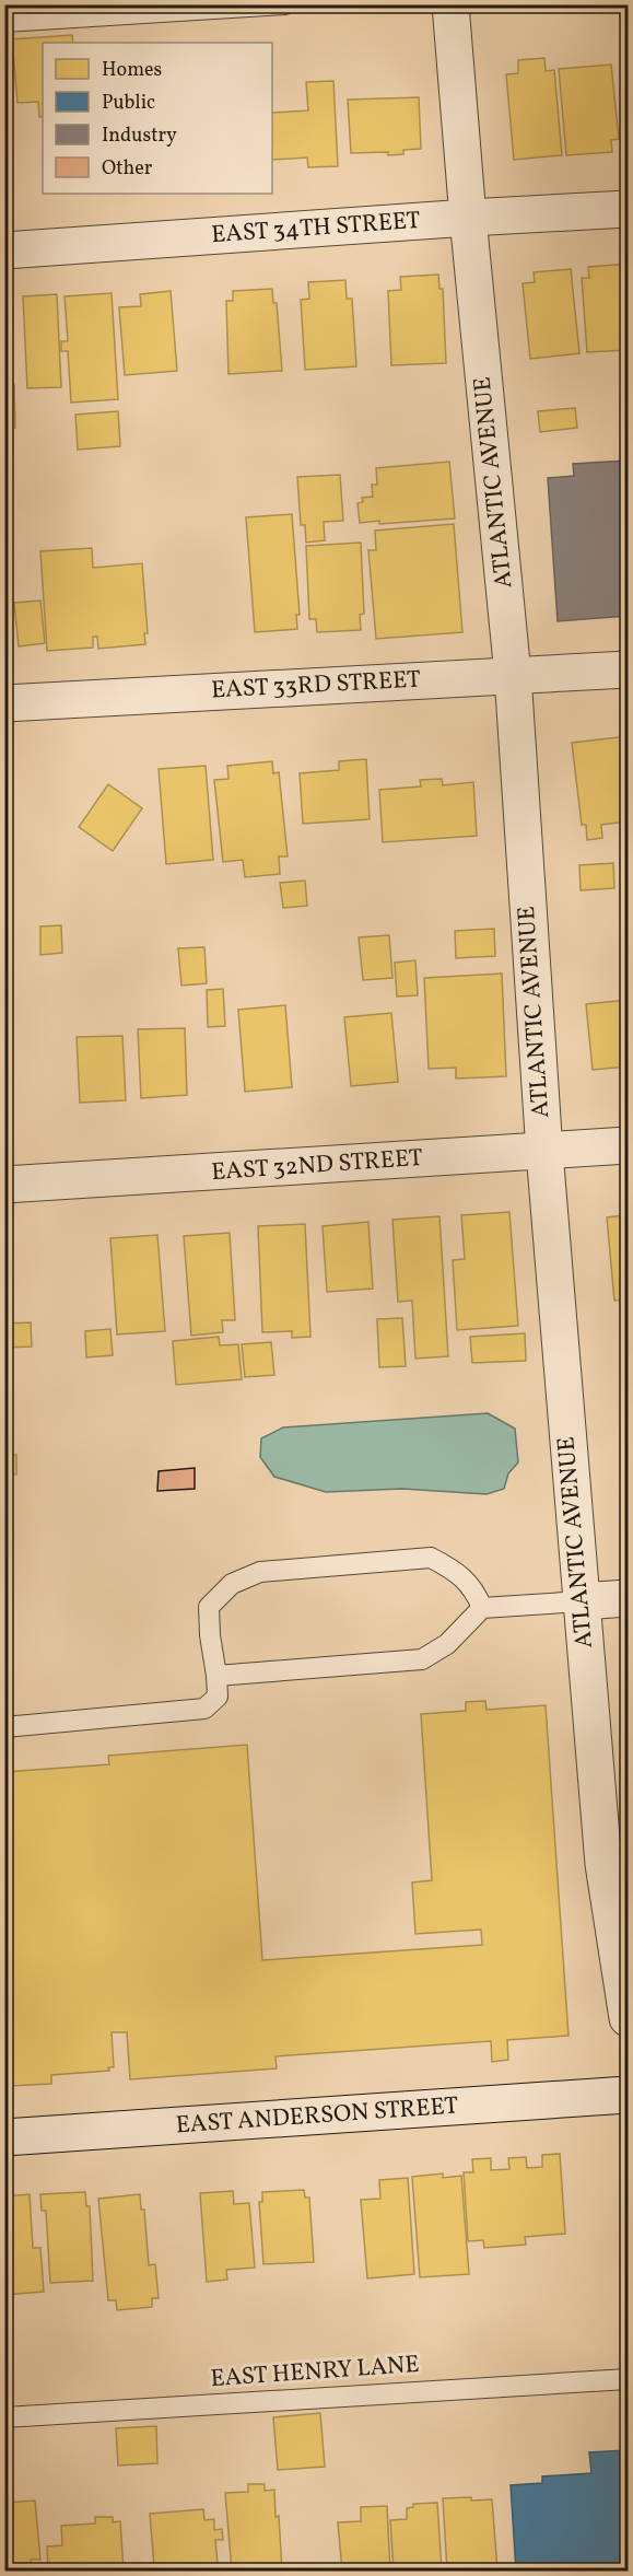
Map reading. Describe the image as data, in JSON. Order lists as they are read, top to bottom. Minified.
{"streets":{"street":["EAST 34TH STREET","ATLANTIC AVENUE","EAST 33RD STREET","EAST 32ND STREET","EAST ANDERSON STREET"],"lane":["EAST HENRY LANE"]},"crossings":[["EAST 34TH STREET","ATLANTIC AVENUE"],["ATLANTIC AVENUE","EAST 33RD STREET"],["ATLANTIC AVENUE","EAST 32ND STREET"]],"legend":["Homes","Public","Industry","Other"]}
